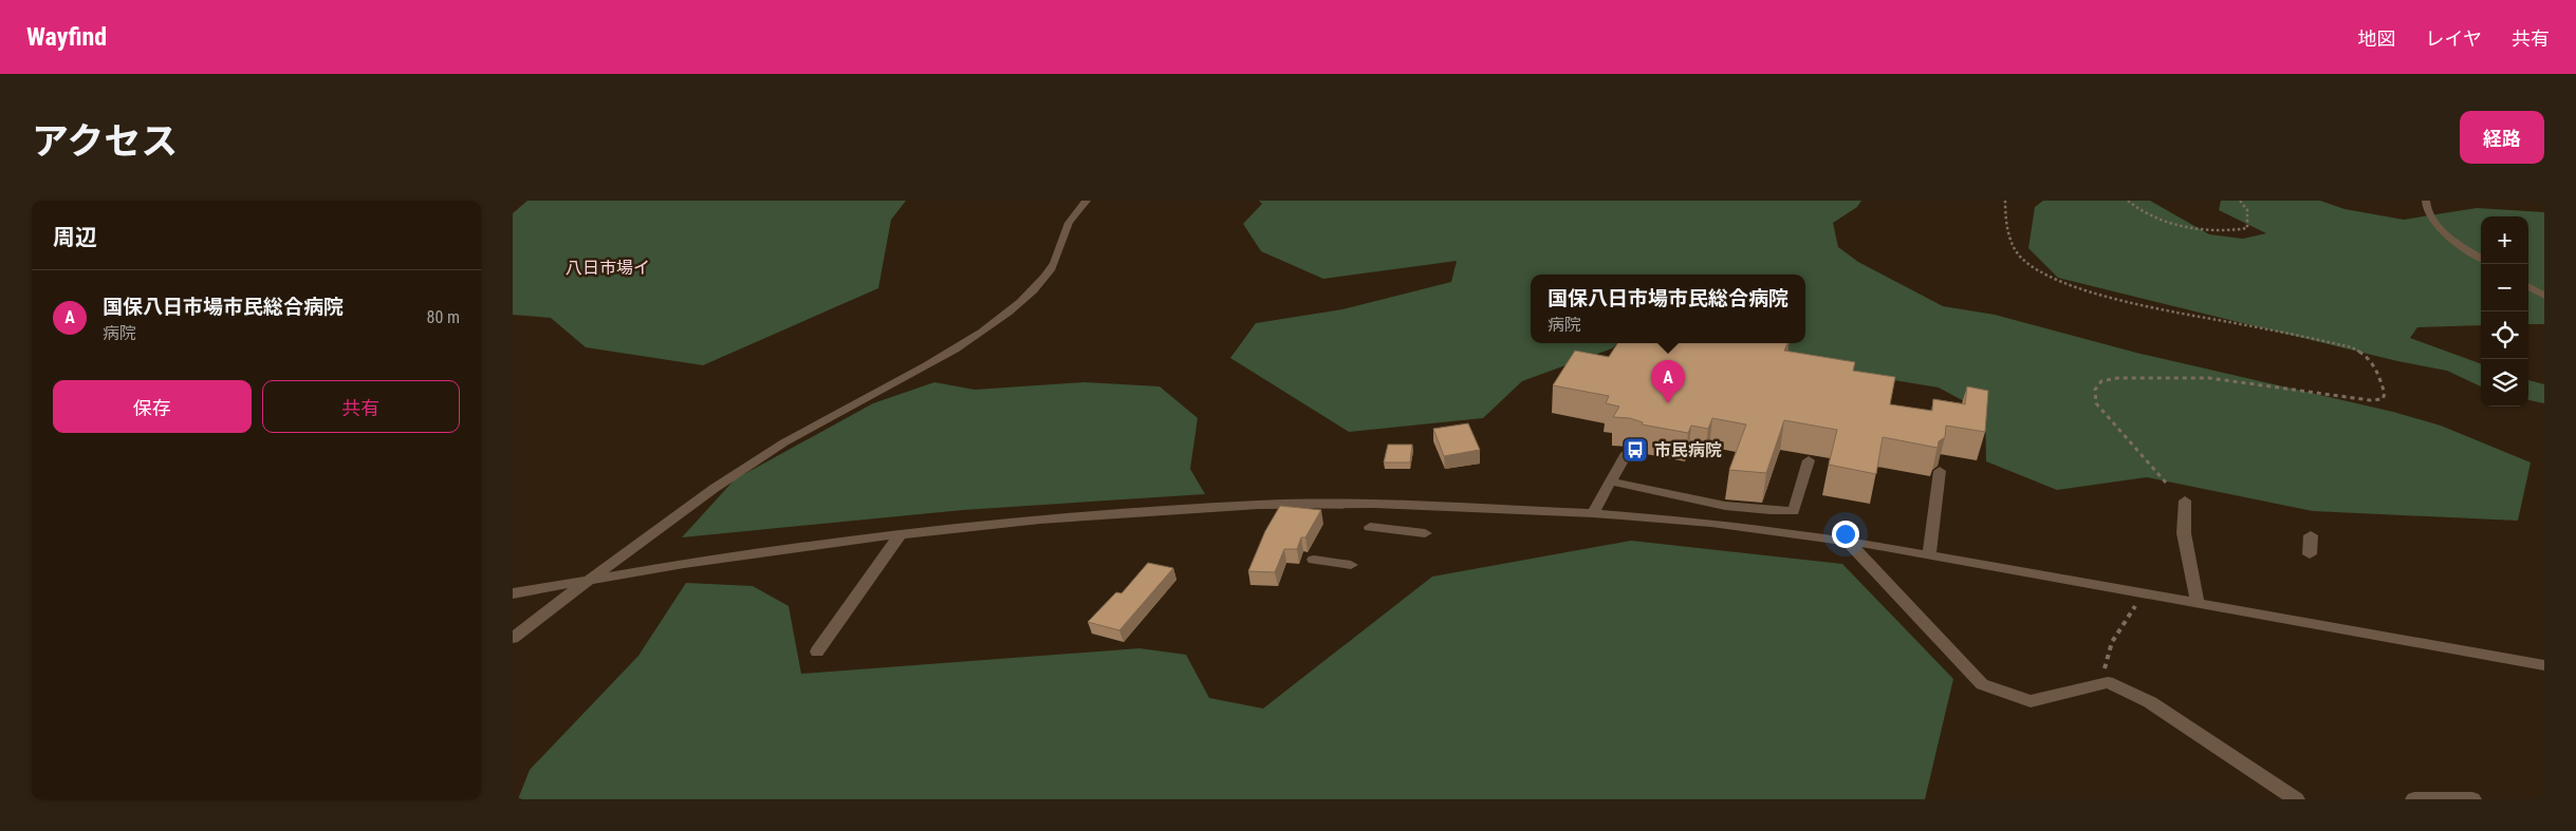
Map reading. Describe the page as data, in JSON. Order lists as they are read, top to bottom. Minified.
{"districts":["八日市場イ"],"places":{"bus stop":["市民病院"]},"page":{"header":"Wayfind","nav":["地図","レイヤ","共有"],"title":"アクセス","buttons":["経路",["保存","共有"]],"heading":"周辺","map_buttons":["+","−"],"list":[{"mark":"A","name":"国保八日市場市民総合病院","note":"病院","value":"80 m"}],"popup":["国保八日市場市民総合病院","病院"],"pins":"A"}}
